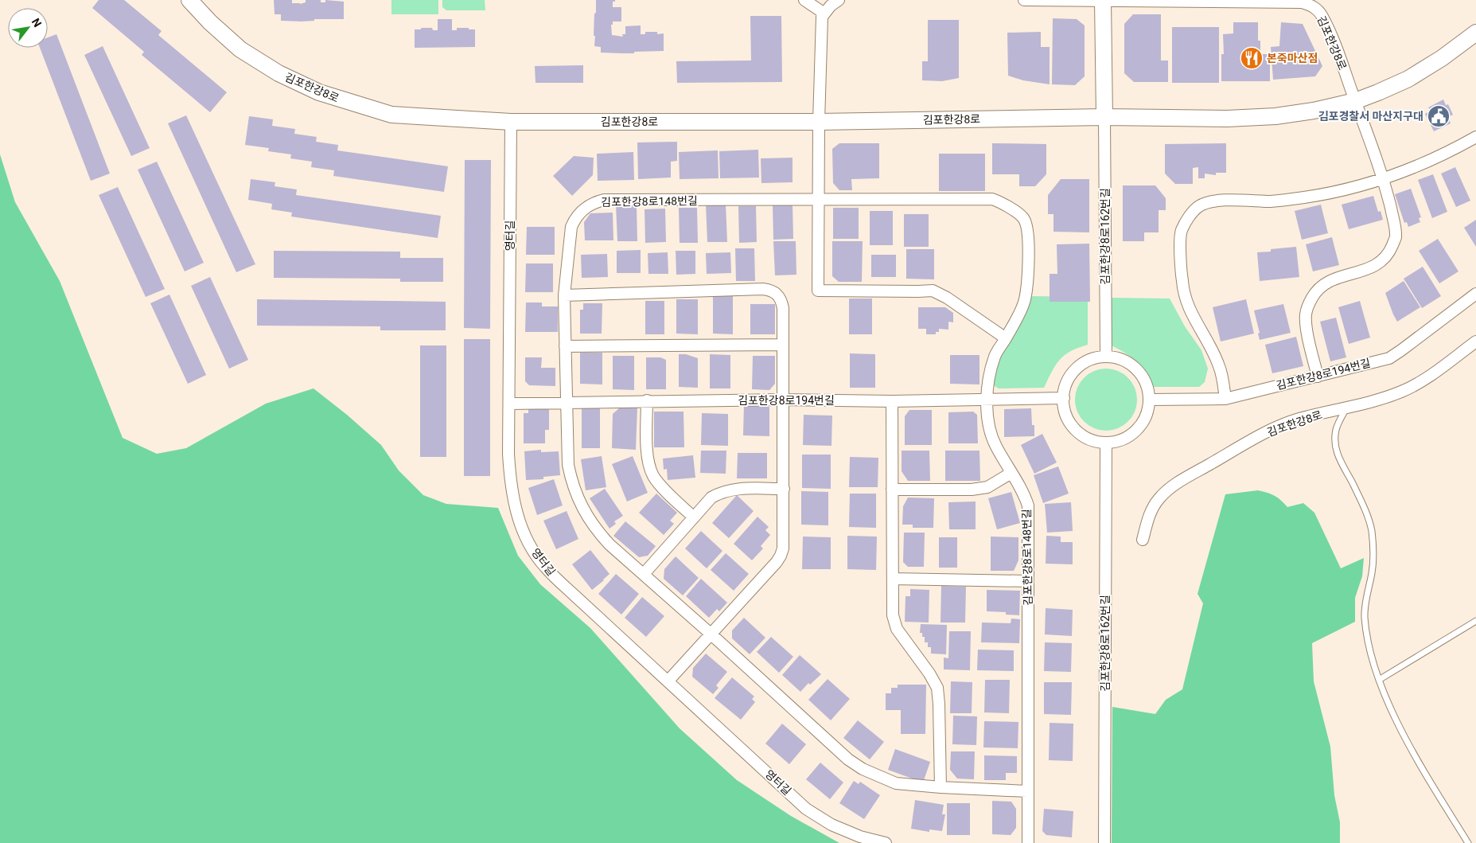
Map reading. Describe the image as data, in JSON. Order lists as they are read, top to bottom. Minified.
{"streets":{"street":["김포한강8로","김포한강8로148번길","영터길","김포한강8로162번길","김포한강8로194번길"]},"crossings":[["김포한강8로","영터길"],["김포한강8로","김포한강8로162번길"],["김포한강8로148번길","김포한강8로194번길"],["영터길","김포한강8로194번길"],["김포한강8로162번길","김포한강8로194번길"]],"places":{"restaurant":["본죽마산점"],"public building":["김포경찰서 마산지구대"]},"north":"top right"}
